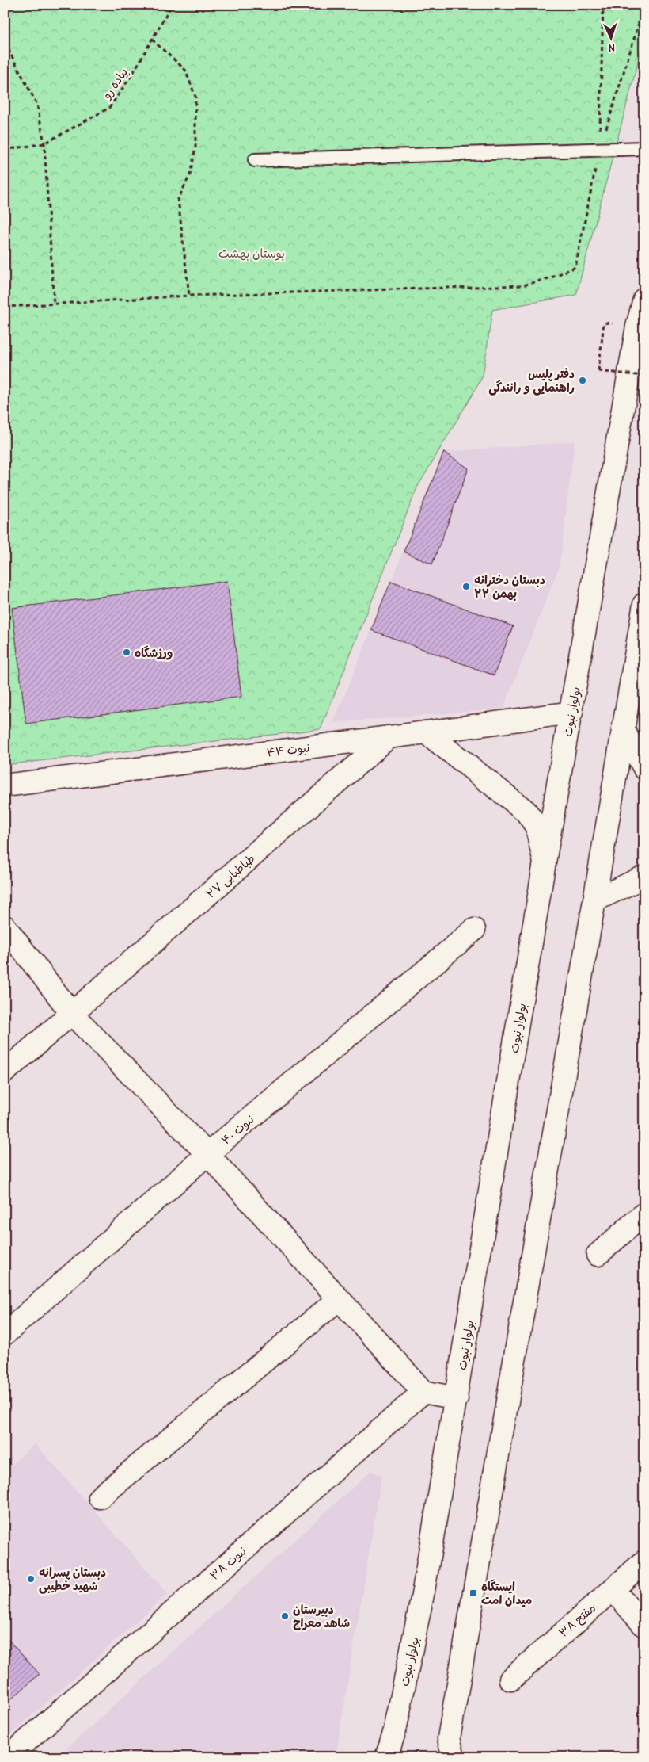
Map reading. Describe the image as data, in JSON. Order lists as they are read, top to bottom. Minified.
{"streets":{"street":["بولوار نبوت","نبوت ۴۴","طباطبایی ۲۷","نبوت ۴۰","نبوت ۳۸","مفتح ۳۸"],"path":["پیاده رو"]},"crossings":[["بولوار نبوت","نبوت ۴۴"],["نبوت ۴۴","طباطبایی ۲۷"]],"parks":["بوستان بهشت"],"places":{"other":["دفتر پلیس راهنمایی و رانندگی","دبستان دخترانه ۲۲ بهمن","ورزشگاه","دبستان پسرانه شهید خطیبی","دبیرستان شاهد معراج"],"transit":["ایستگاه میدان امت"]},"north":"bottom"}
